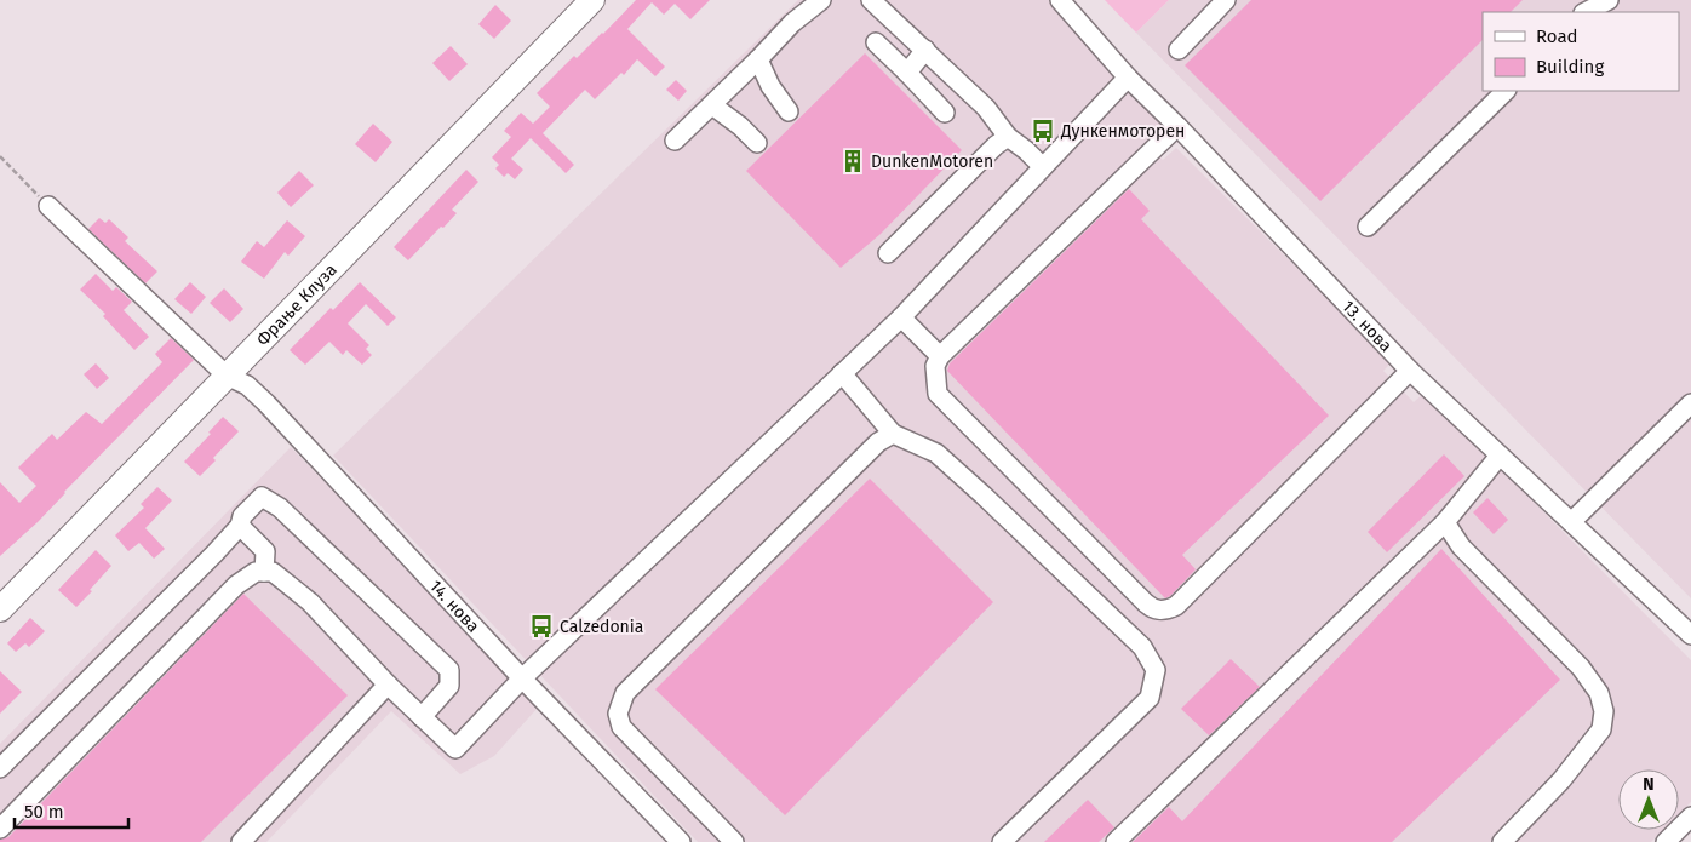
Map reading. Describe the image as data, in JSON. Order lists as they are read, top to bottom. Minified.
{"streets":{"main road":["Фрање Клуза"],"street":["13. нова","14. нова"]},"crossings":[["Фрање Клуза","14. нова"]],"places":{"bus stop":["Дункенмоторен","Calzedonia"],"building":["DunkenMotoren"]},"legend":["Road","Building"],"scale_bar":"50 m","north":"top"}
